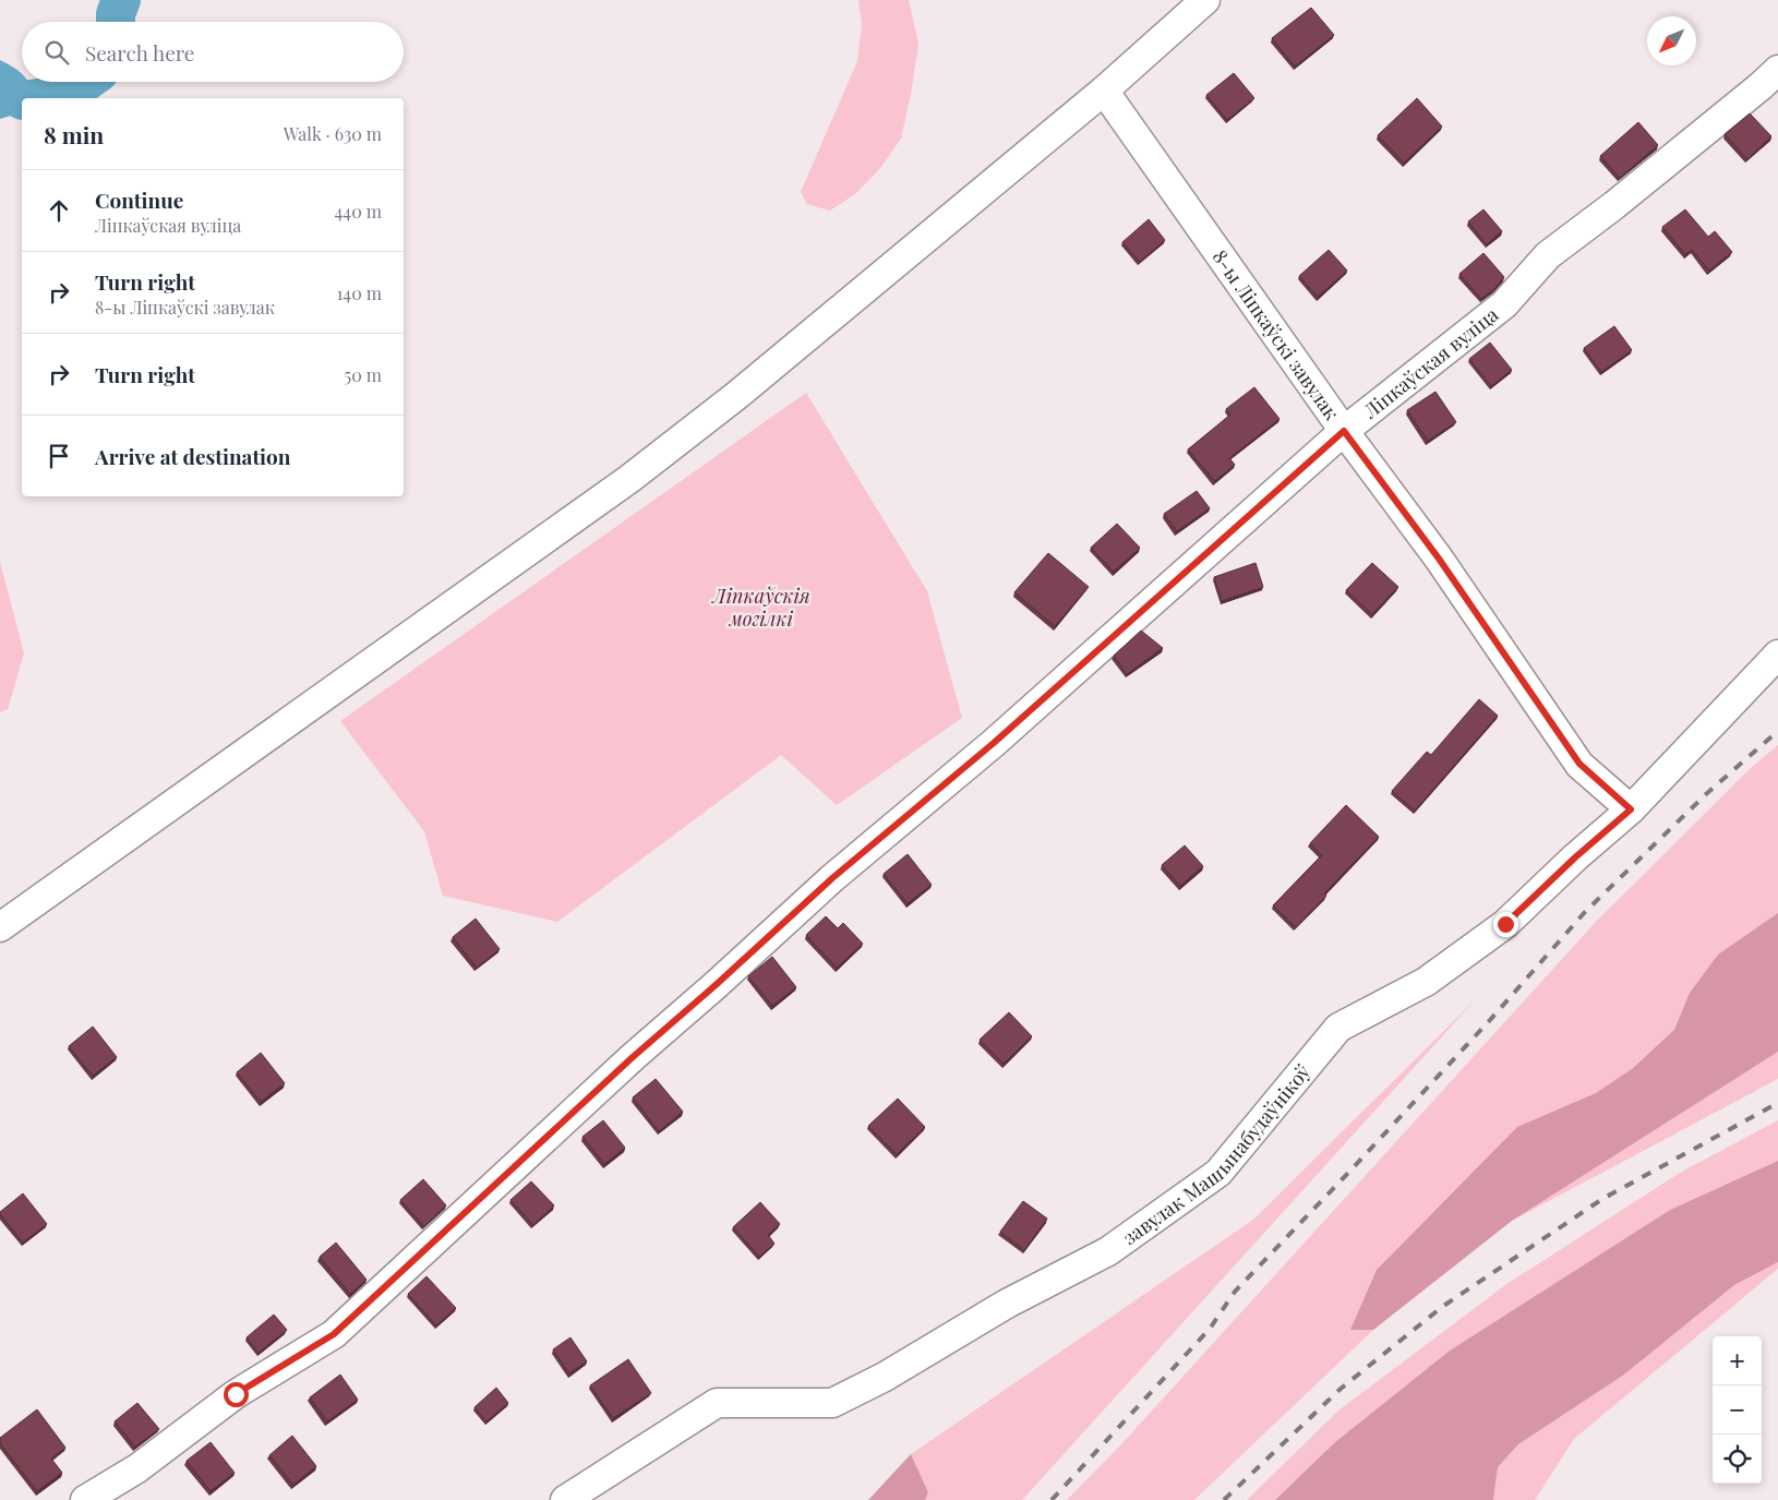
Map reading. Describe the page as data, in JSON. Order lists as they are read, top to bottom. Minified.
{"streets":{"street":["8-ы Ліпкаўскі завулак","Ліпкаўская вуліца","завулак Машынабудаўнікоў"]},"crossings":[["8-ы Ліпкаўскі завулак","Ліпкаўская вуліца"],["8-ы Ліпкаўскі завулак","завулак Машынабудаўнікоў"]],"parks":["Ліпкаўскія могілкі"],"north":"bottom left","page":{"search":"Search here","heading":["8 min","Walk · 630 m"],"list":[["Continue","Ліпкаўская вуліца","440 m"],["Turn right","8-ы Ліпкаўскі завулак","140 m"],["Turn right","50 m"],"Arrive at destination"],"map_buttons":["+","−"]}}
